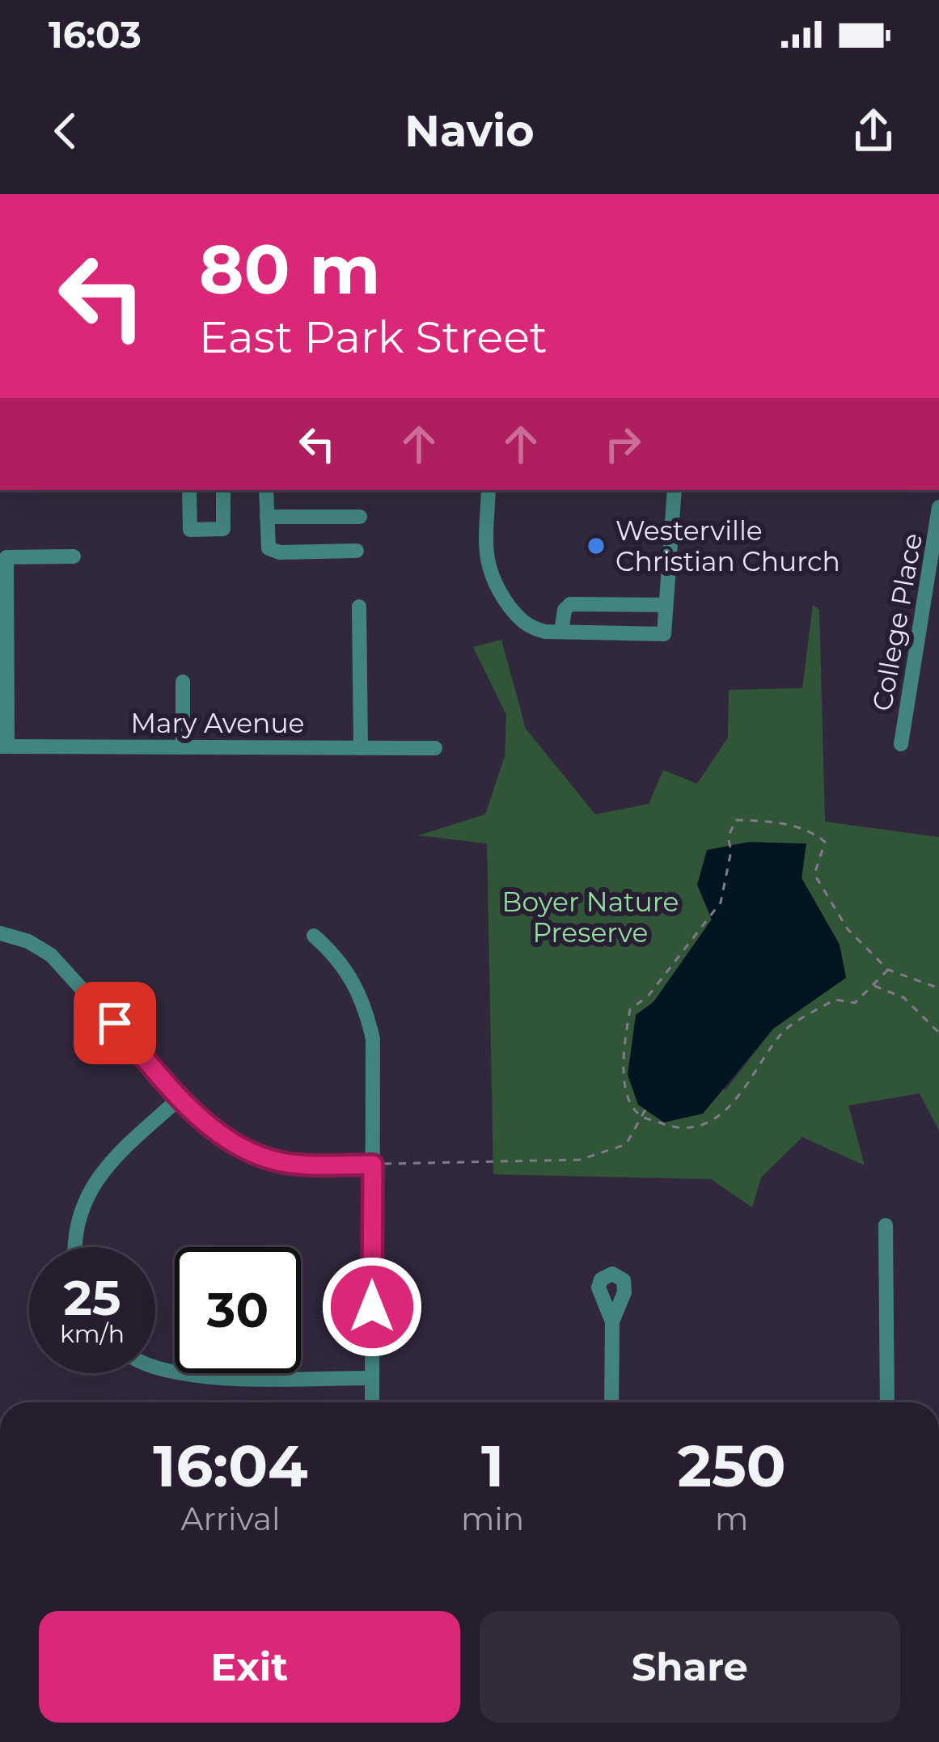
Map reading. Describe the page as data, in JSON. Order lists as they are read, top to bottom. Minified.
{"streets":{"street":["College Place","Mary Avenue"]},"parks":["Boyer Nature Preserve"],"places":["Westerville Christian Church"],"page":{"status":"16:03","header":"Navio","turn":["80 m","East Park Street"],"speed":"25 km/h","limit":"30","eta":["16:04","Arrival","1","min","250","m"],"buttons":["Exit","Share"]}}
